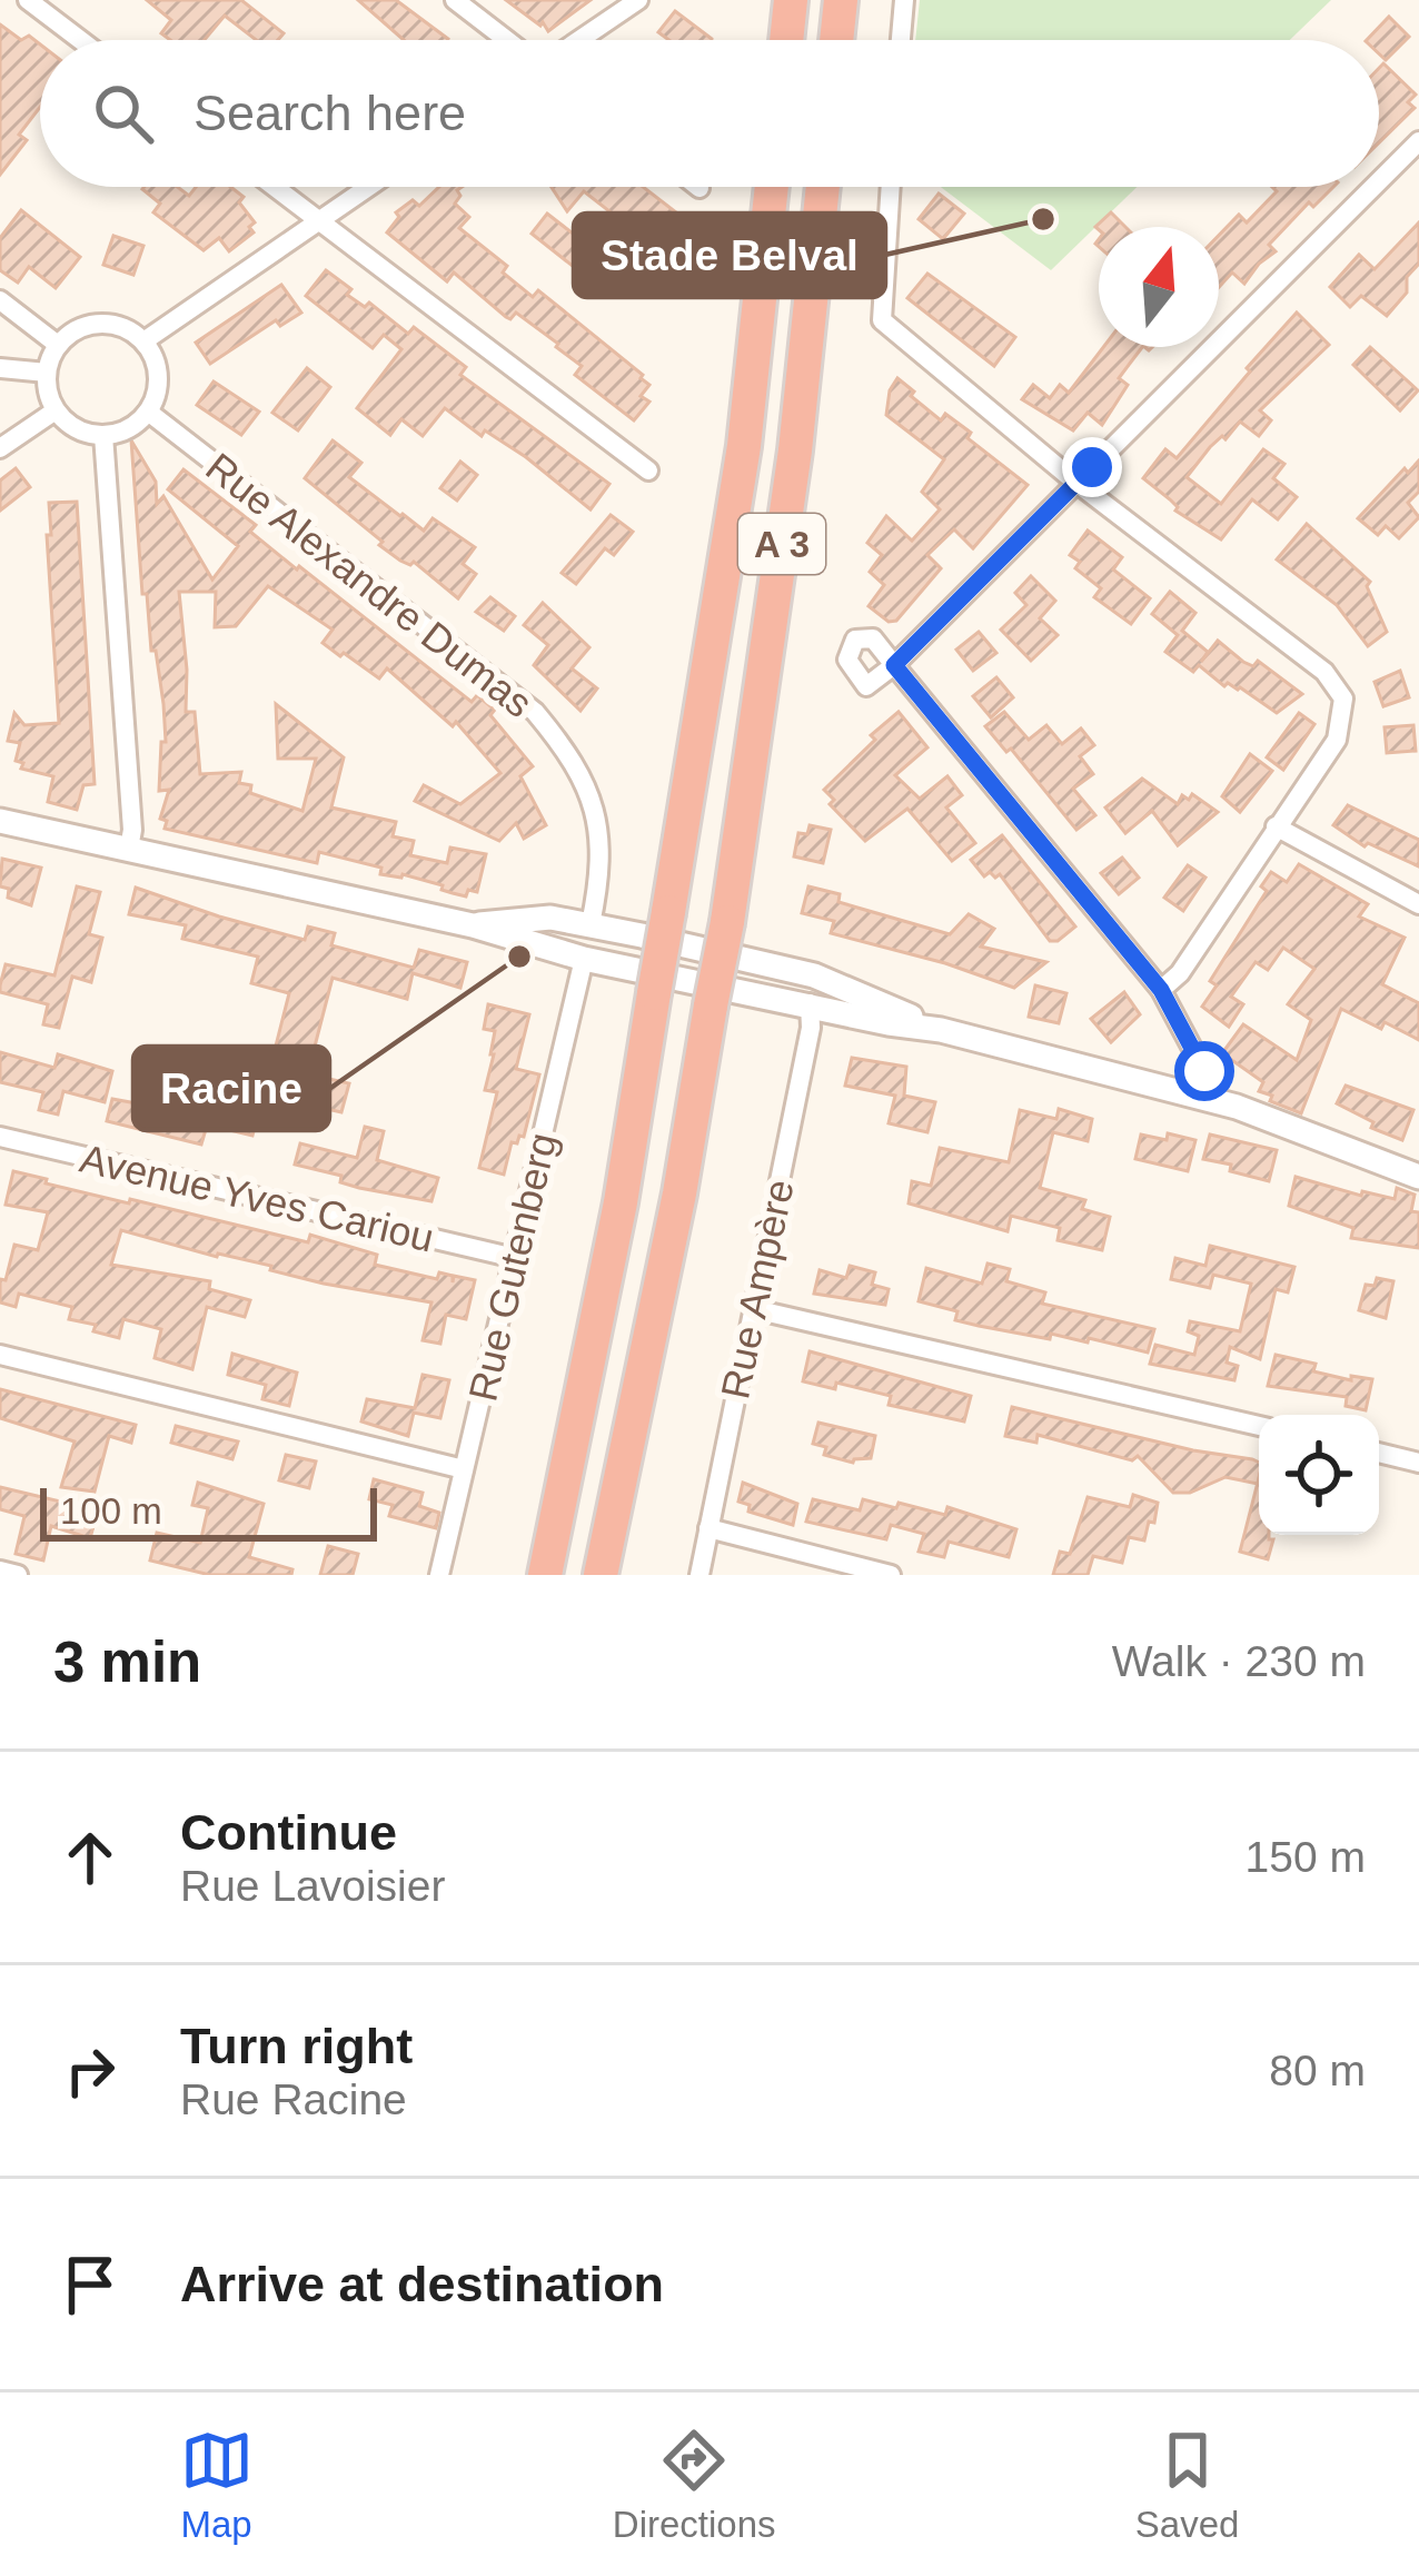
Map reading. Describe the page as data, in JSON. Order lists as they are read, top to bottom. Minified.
{"streets":{"highway":["A 3"],"street":["Rue Alexandre Dumas","Avenue Yves Cariou","Rue Gutenberg","Rue Ampère"]},"crossings":[["Avenue Yves Cariou","Rue Gutenberg"]],"places":["Stade Belval","Racine"],"scale_bar":"100 m","north":"top","page":{"search":"Search here","scale":"100 m","heading":["3 min","Walk · 230 m"],"list":[["Continue","Rue Lavoisier","150 m"],["Turn right","Rue Racine","80 m"],"Arrive at destination"],"nav":["Map","Directions","Saved"]}}
